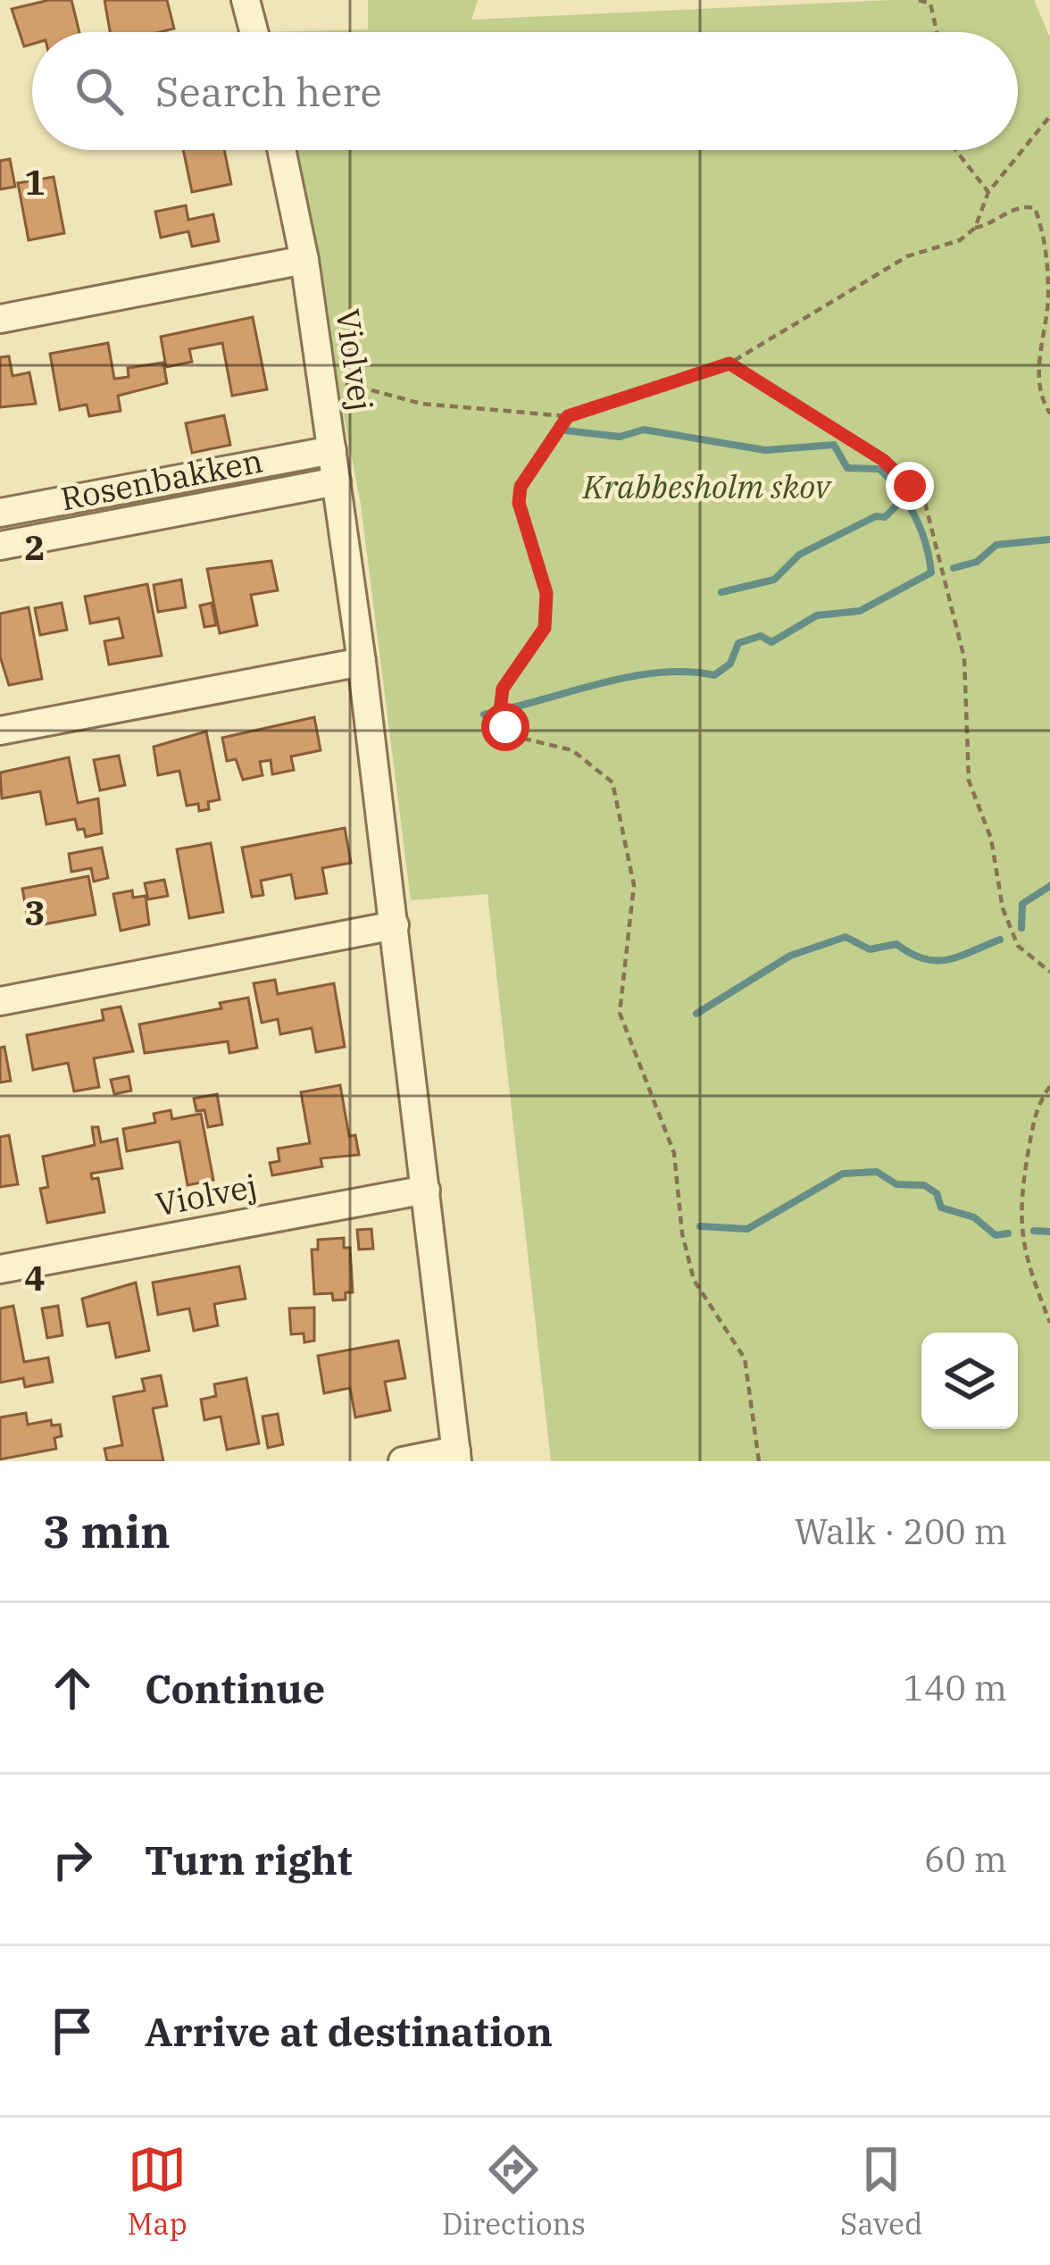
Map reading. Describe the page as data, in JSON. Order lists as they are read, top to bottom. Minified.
{"streets":{"street":["Violvej","Rosenbakken"]},"crossings":[["Violvej","Rosenbakken"]],"parks":["Krabbesholm skov"],"page":{"search":"Search here","heading":["3 min","Walk · 200 m"],"list":[["Continue","140 m"],["Turn right","60 m"],"Arrive at destination"],"nav":["Map","Directions","Saved"]},"grid":{"rows":["1","2","3","4"]}}
